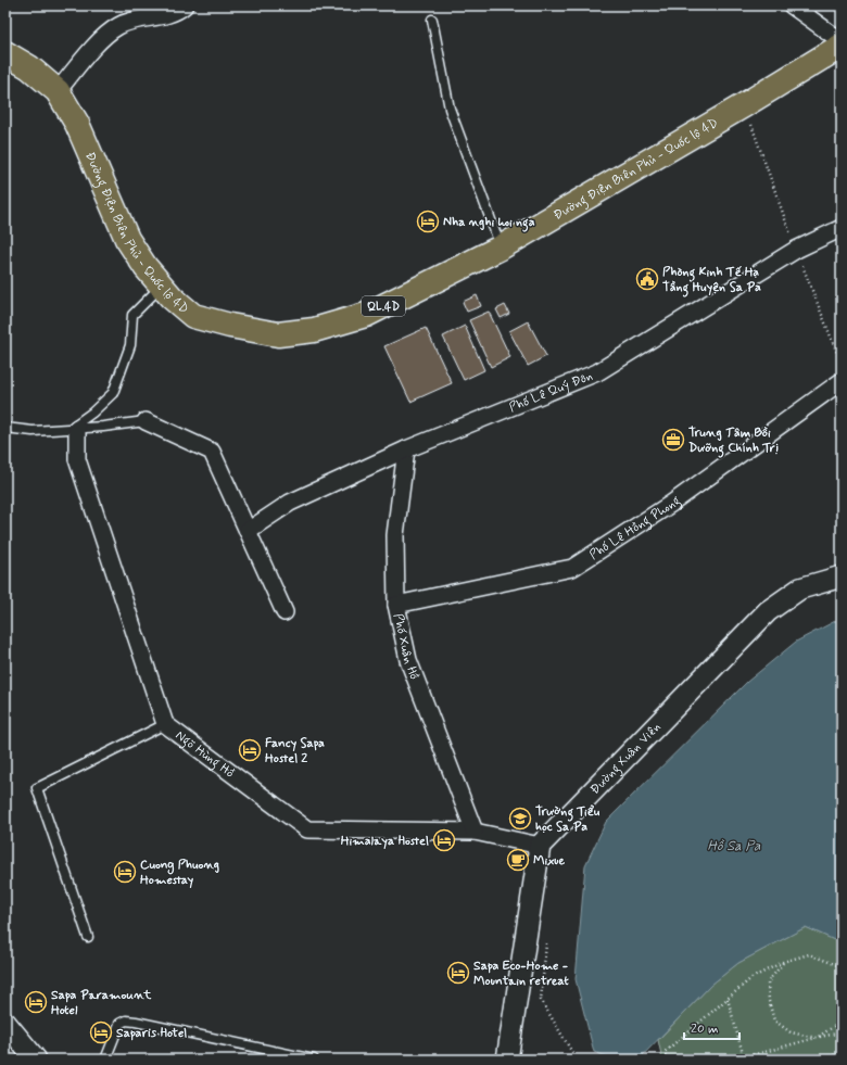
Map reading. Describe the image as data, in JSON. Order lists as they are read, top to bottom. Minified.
{"streets":{"main road":["Đường Điện Biên Phủ - Quốc lộ 4D","QL.4D"],"street":["Phố Lê Quý Đôn","Phố Lê Hồng Phong","Phố Xuân Hồ","Ngõ Hùng Hồ","Đường Xuân Viên"]},"crossings":[["Phố Lê Quý Đôn","Phố Xuân Hồ"],["Phố Lê Hồng Phong","Phố Xuân Hồ"],["Phố Xuân Hồ","Ngõ Hùng Hồ"],["Ngõ Hùng Hồ","Đường Xuân Viên"]],"water":["Hồ Sa Pa"],"places":{"hotel":["Nha nghi hoi nga","Fancy Sapa Hostel 2","Himalaya Hostel","Cuong Phuong Homestay","Sapa Eco-Home - Mountain retreat","Sapa Paramount Hotel","Saparis Hotel"],"public building":["Phòng Kinh Tế Hạ Tầng Huyện Sa Pa"],"office":["Trung Tâm Bồi Dưỡng Chính Trị"],"school or university":["Trường Tiểu học Sa Pa"],"cafe":["Mixue"]},"scale_bar":"20 m"}
